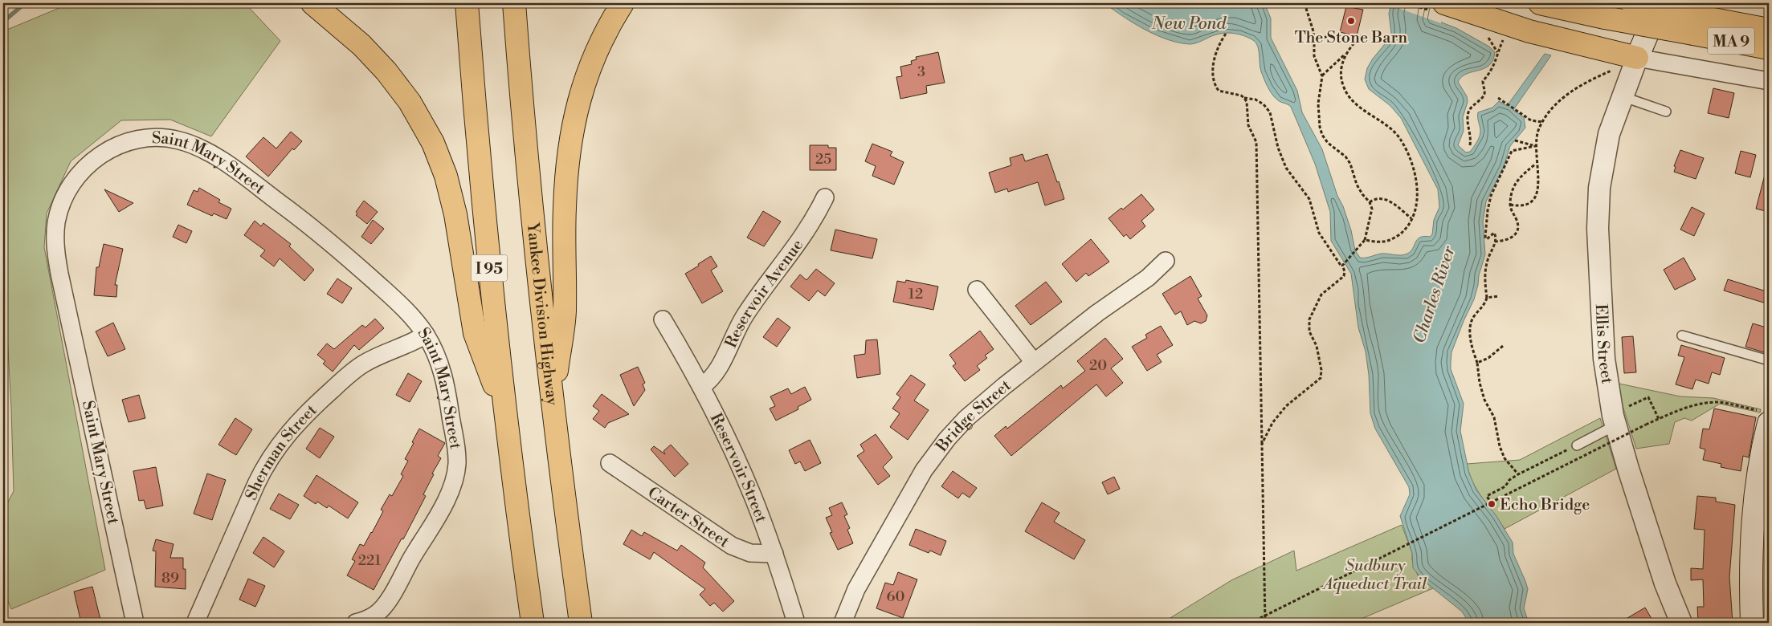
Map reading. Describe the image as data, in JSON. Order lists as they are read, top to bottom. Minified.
{"streets":{"highway":["MA 9","I 95","Yankee Division Highway"],"street":["Saint Mary Street","Reservoir Avenue","Ellis Street","Bridge Street","Sherman Street","Reservoir Street","Carter Street"]},"crossings":[["Saint Mary Street","Sherman Street"],["Reservoir Avenue","Reservoir Street"],["Reservoir Street","Carter Street"]],"water":["New Pond","Charles River"],"parks":["Sudbury Aqueduct Trail"],"places":["The Stone Barn","Echo Bridge"],"house_numbers":["3","25","12","20","221","89","60"]}
